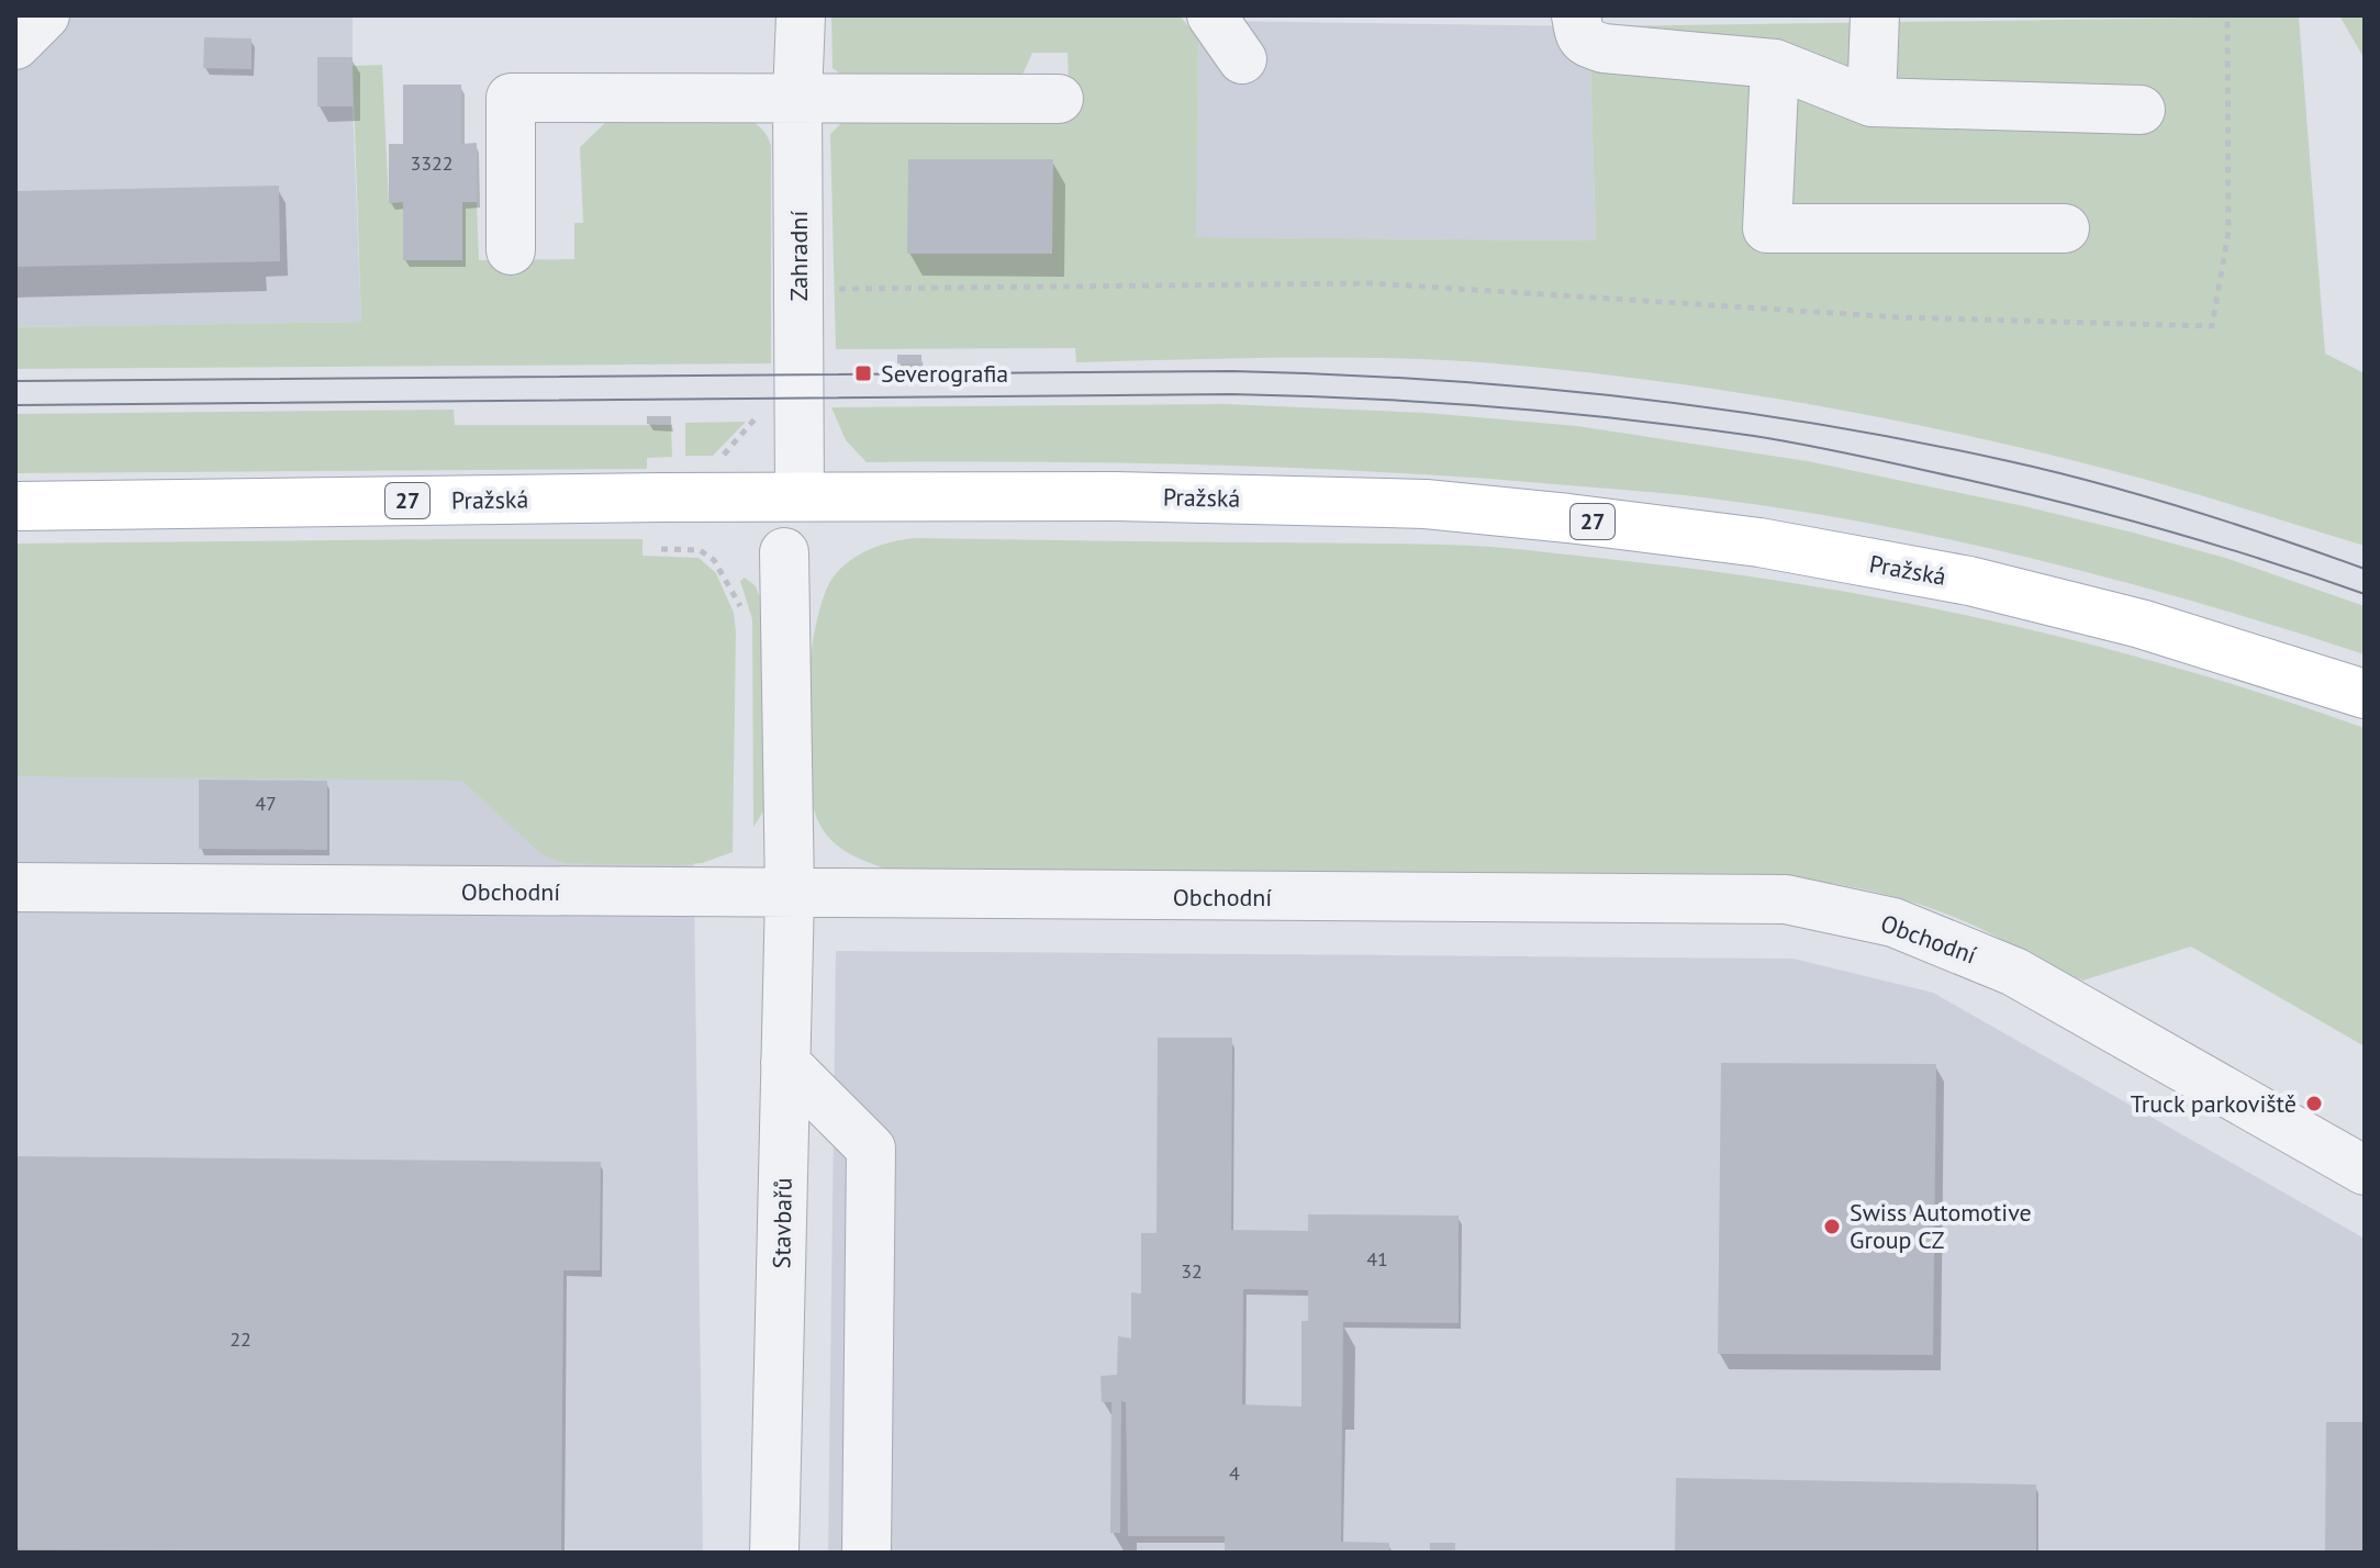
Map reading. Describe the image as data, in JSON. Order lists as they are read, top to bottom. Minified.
{"streets":{"main road":["Pražská","27"],"street":["Zahradní","Obchodní","Stavbařů"]},"crossings":[["Zahradní","Pražská"],["Obchodní","Stavbařů"]],"places":{"transit":["Severografia"],"other":["Truck parkoviště","Swiss Automotive Group CZ"]},"house_numbers":["3322","47","41","32","22","4"]}
